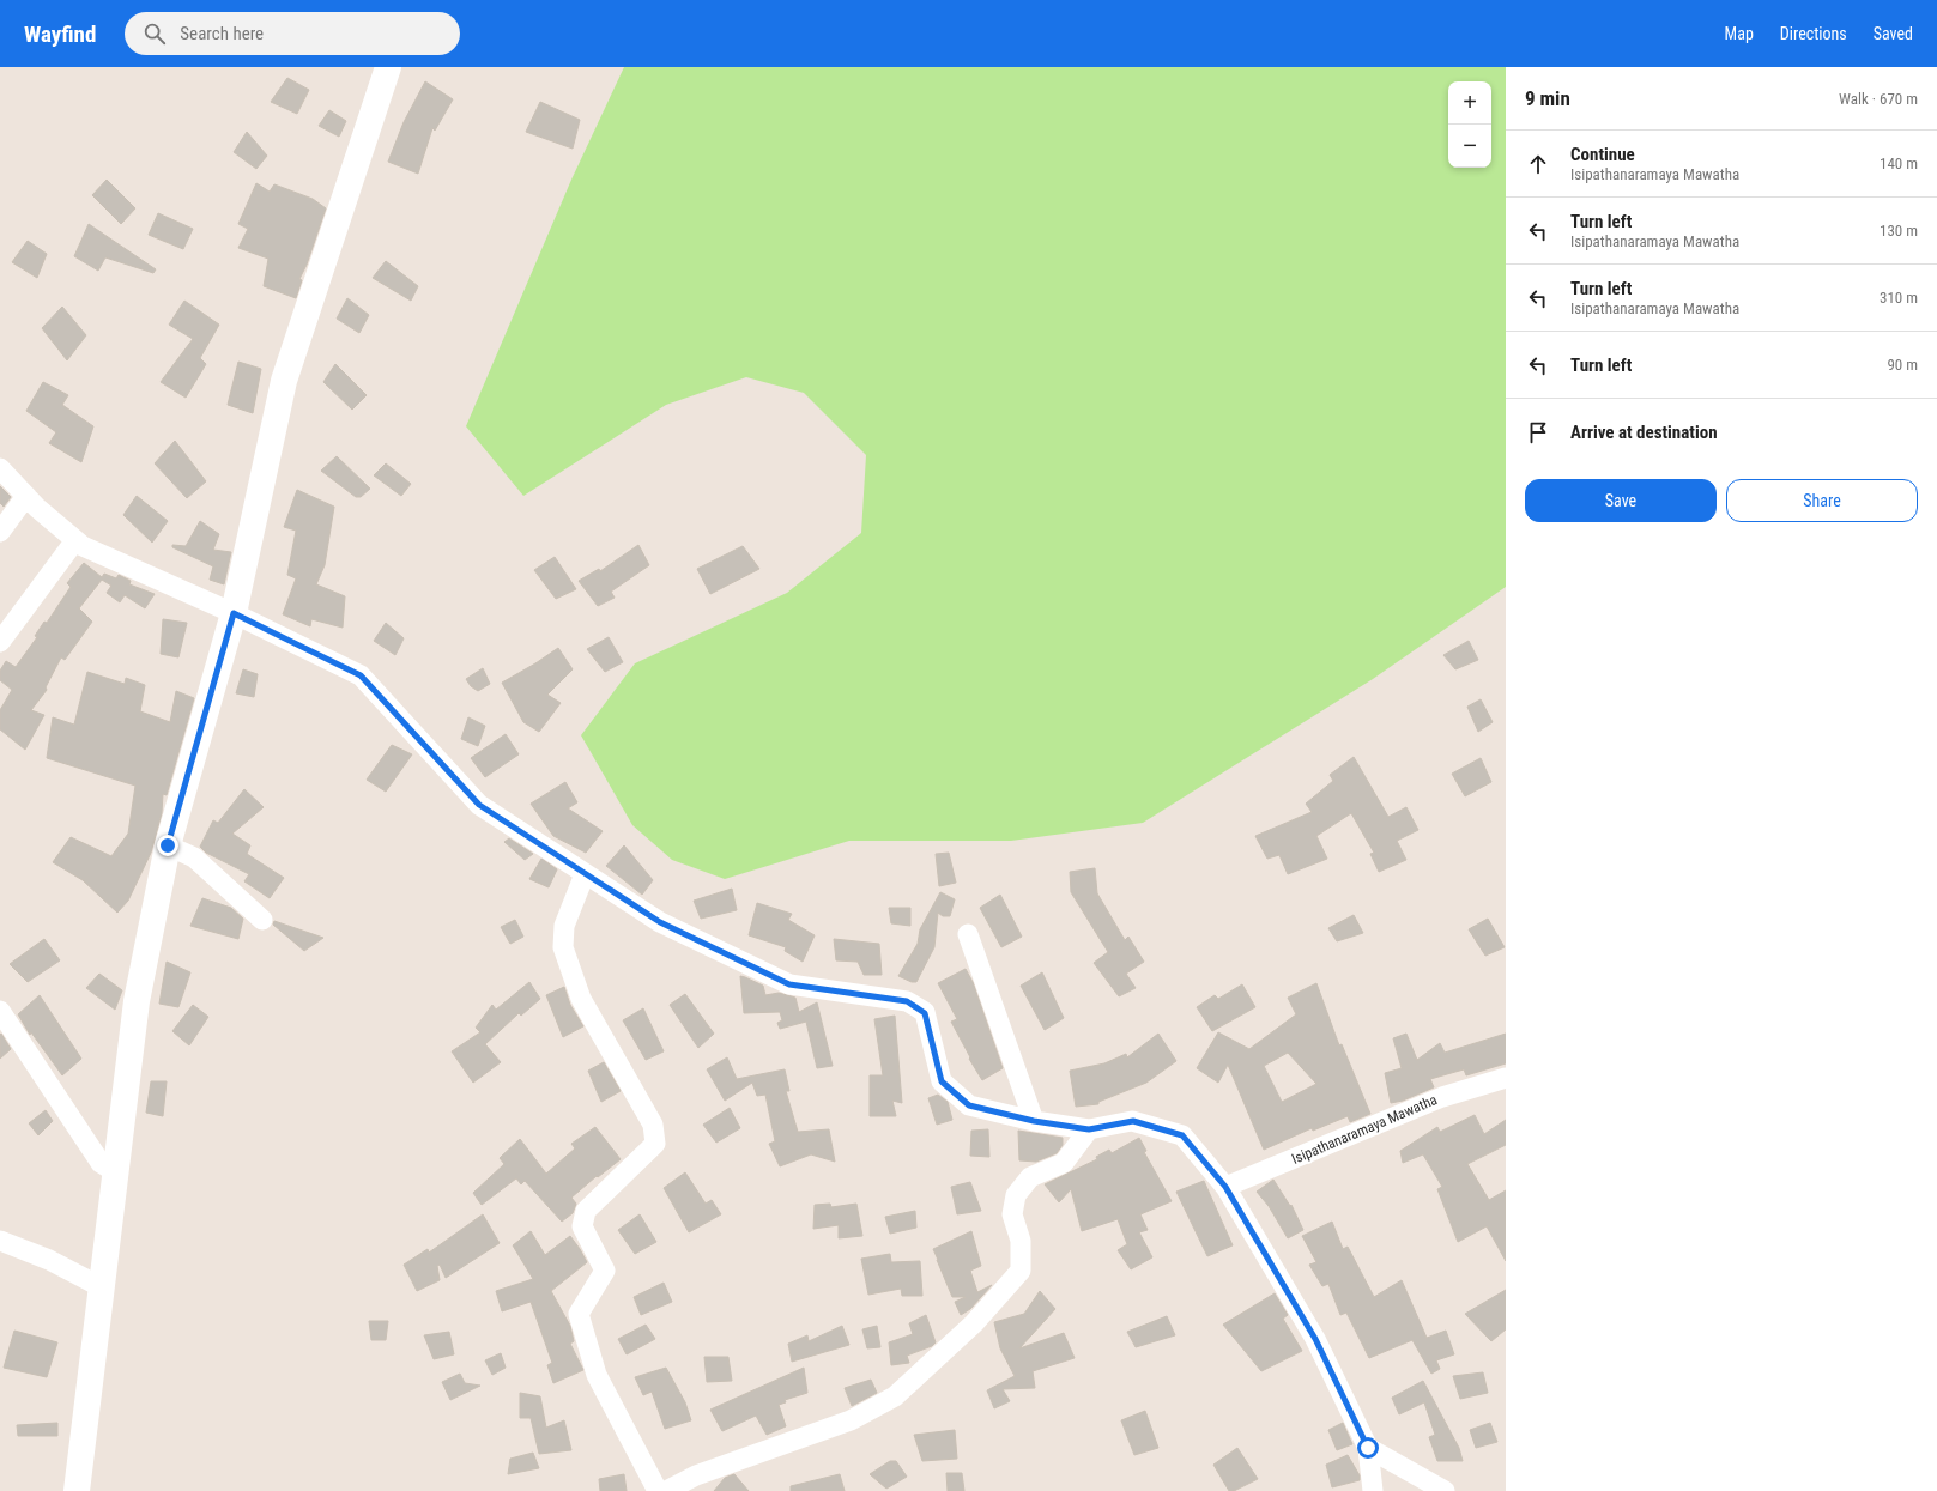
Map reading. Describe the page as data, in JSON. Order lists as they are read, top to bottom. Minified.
{"streets":{"street":["Isipathanaramaya Mawatha"]},"page":{"header":"Wayfind","search":"Search here","nav":["Map","Directions","Saved"],"heading":["9 min","Walk · 670 m"],"map_buttons":["+","−"],"list":[["Continue","Isipathanaramaya Mawatha","140 m"],["Turn left","Isipathanaramaya Mawatha","130 m"],["Turn left","Isipathanaramaya Mawatha","310 m"],["Turn left","90 m"],"Arrive at destination"],"buttons":["Save","Share"]}}
